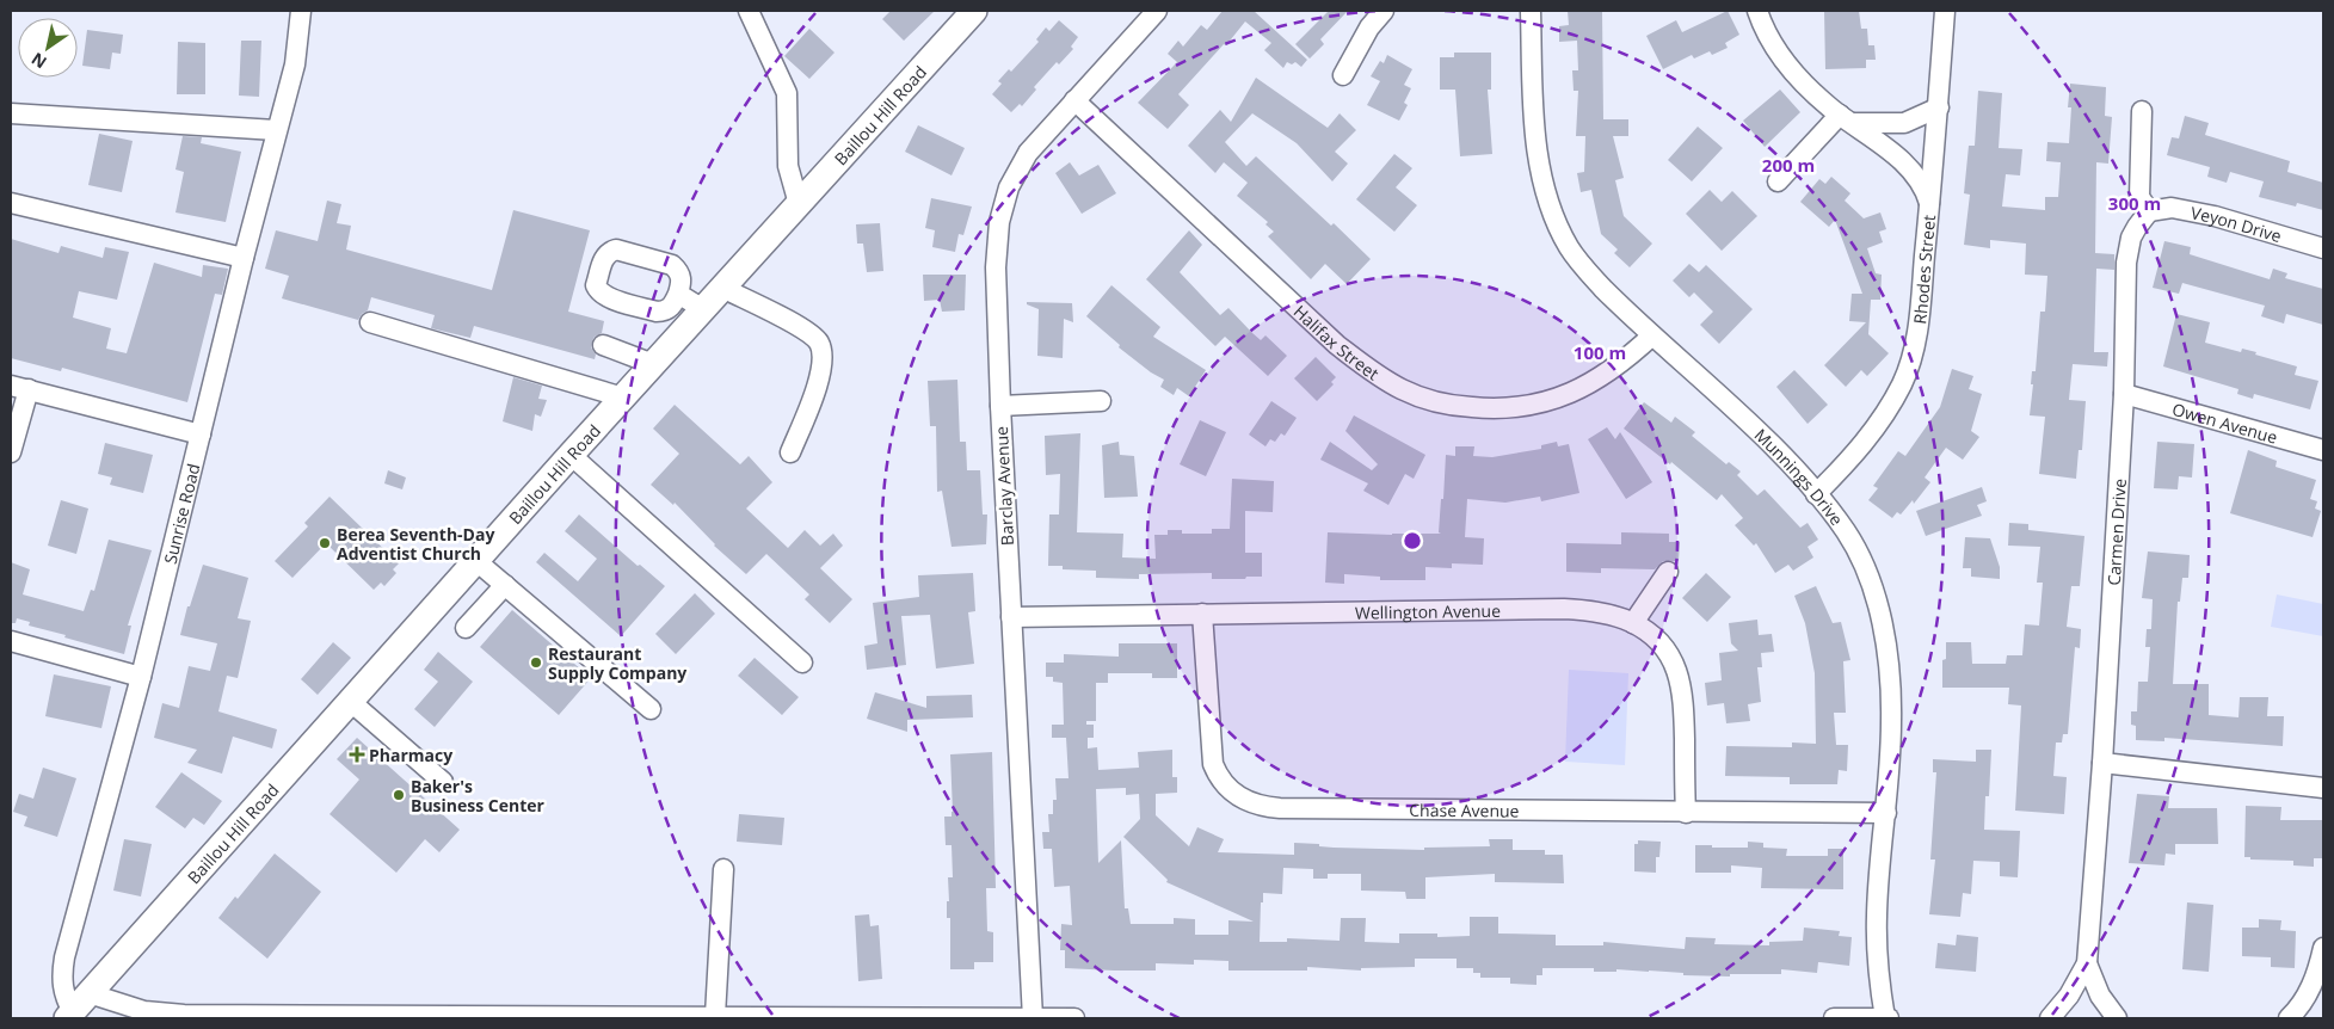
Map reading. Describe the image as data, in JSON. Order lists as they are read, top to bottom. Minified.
{"streets":{"main road":["Baillou Hill Road"],"street":["Veyon Drive","Rhodes Street","Halifax Street","Owen Avenue","Munnings Drive","Barclay Avenue","Sunrise Road","Carmen Drive","Wellington Avenue","Chase Avenue"]},"crossings":[["Baillou Hill Road","Sunrise Road"],["Veyon Drive","Carmen Drive"],["Rhodes Street","Munnings Drive"],["Halifax Street","Munnings Drive"],["Halifax Street","Barclay Avenue"],["Owen Avenue","Carmen Drive"],["Munnings Drive","Chase Avenue"],["Barclay Avenue","Wellington Avenue"],["Wellington Avenue","Chase Avenue"]],"places":{"other":["Berea Seventh-Day Adventist Church","Restaurant Supply Company","Baker's Business Center"],"health":["Pharmacy"]},"north":"bottom left","rings":["200 m","300 m","100 m"]}
